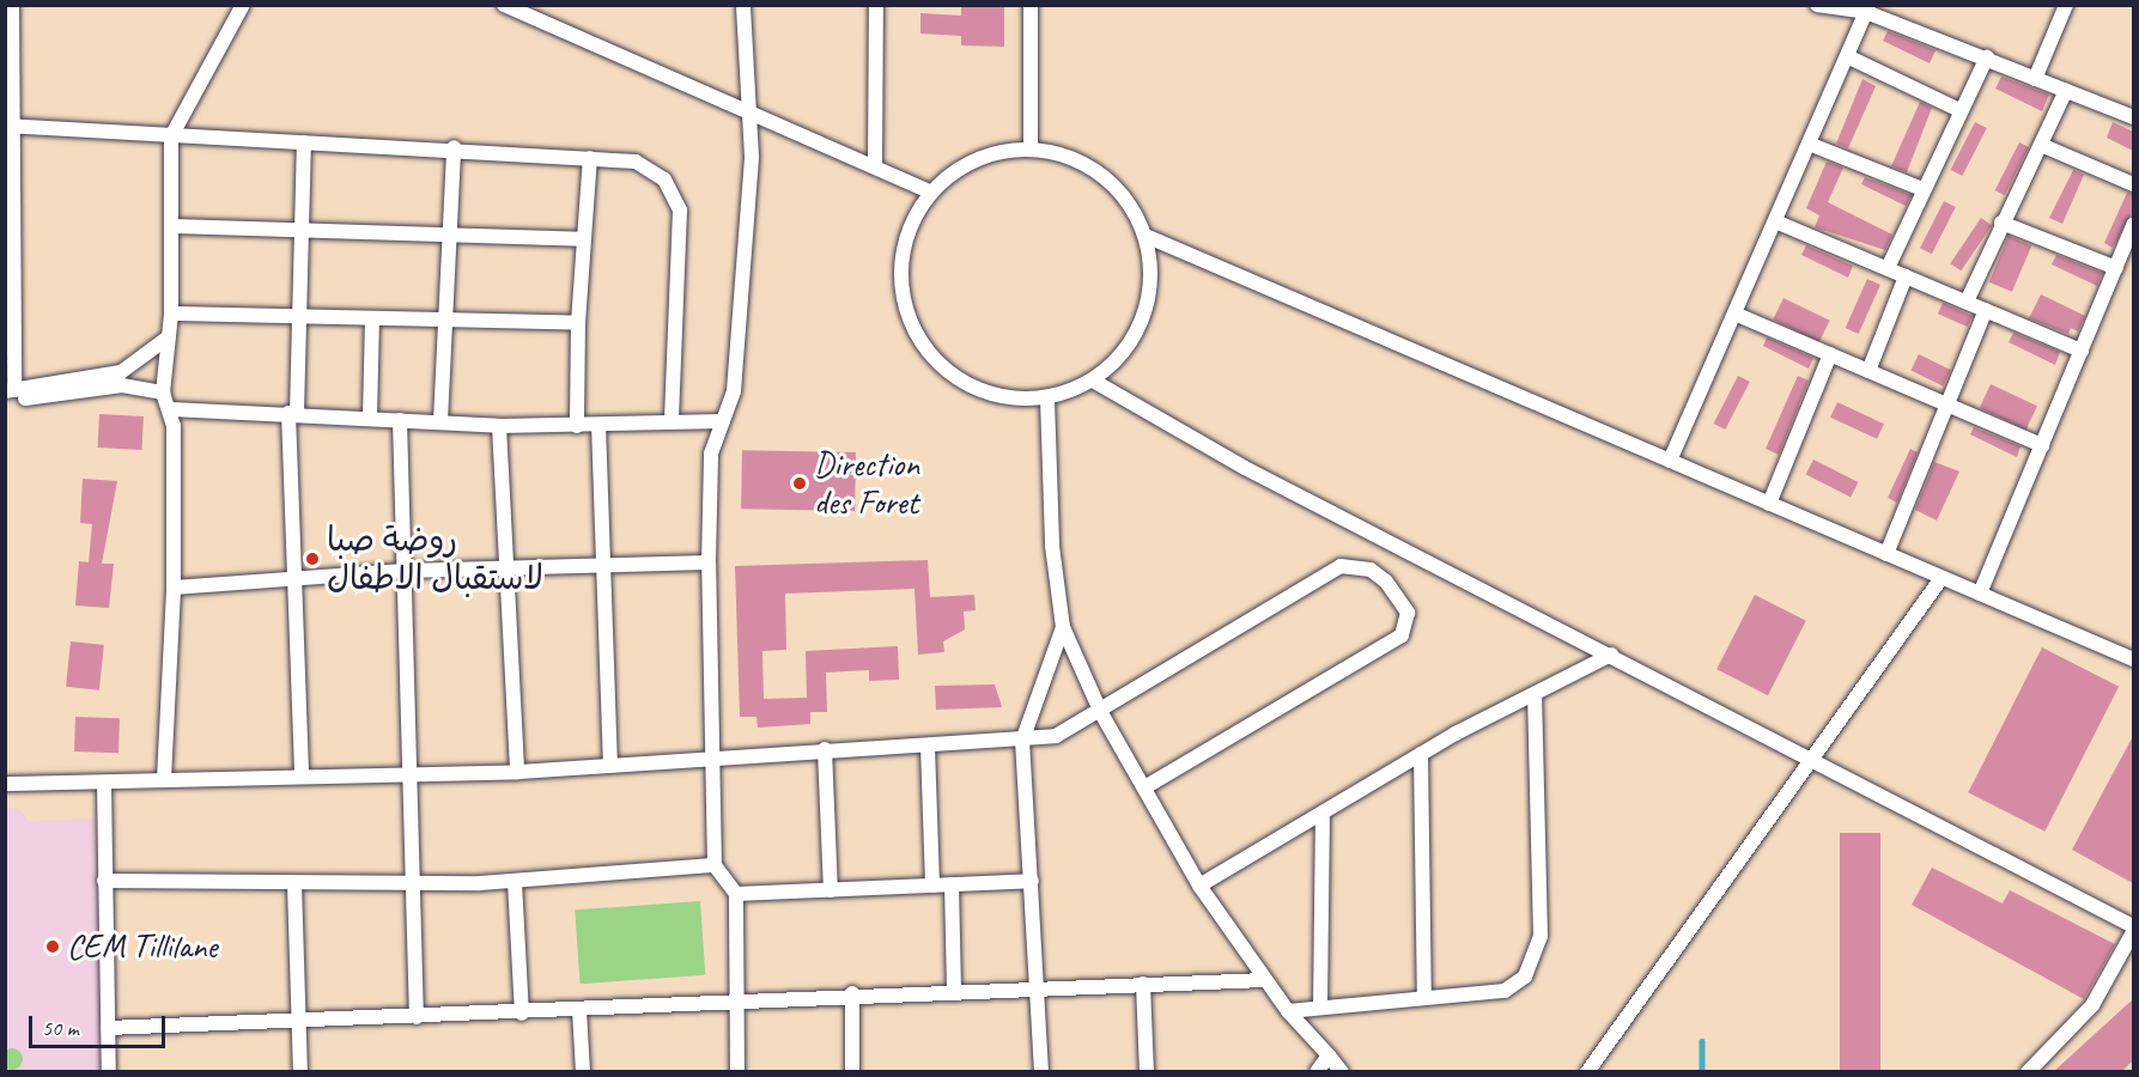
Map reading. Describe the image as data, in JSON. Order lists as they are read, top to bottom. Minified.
{"places":["Direction des Foret","روضة صبا لاستقبال الاطفال","CEM Tillilane"],"scale_bar":"50 m"}
